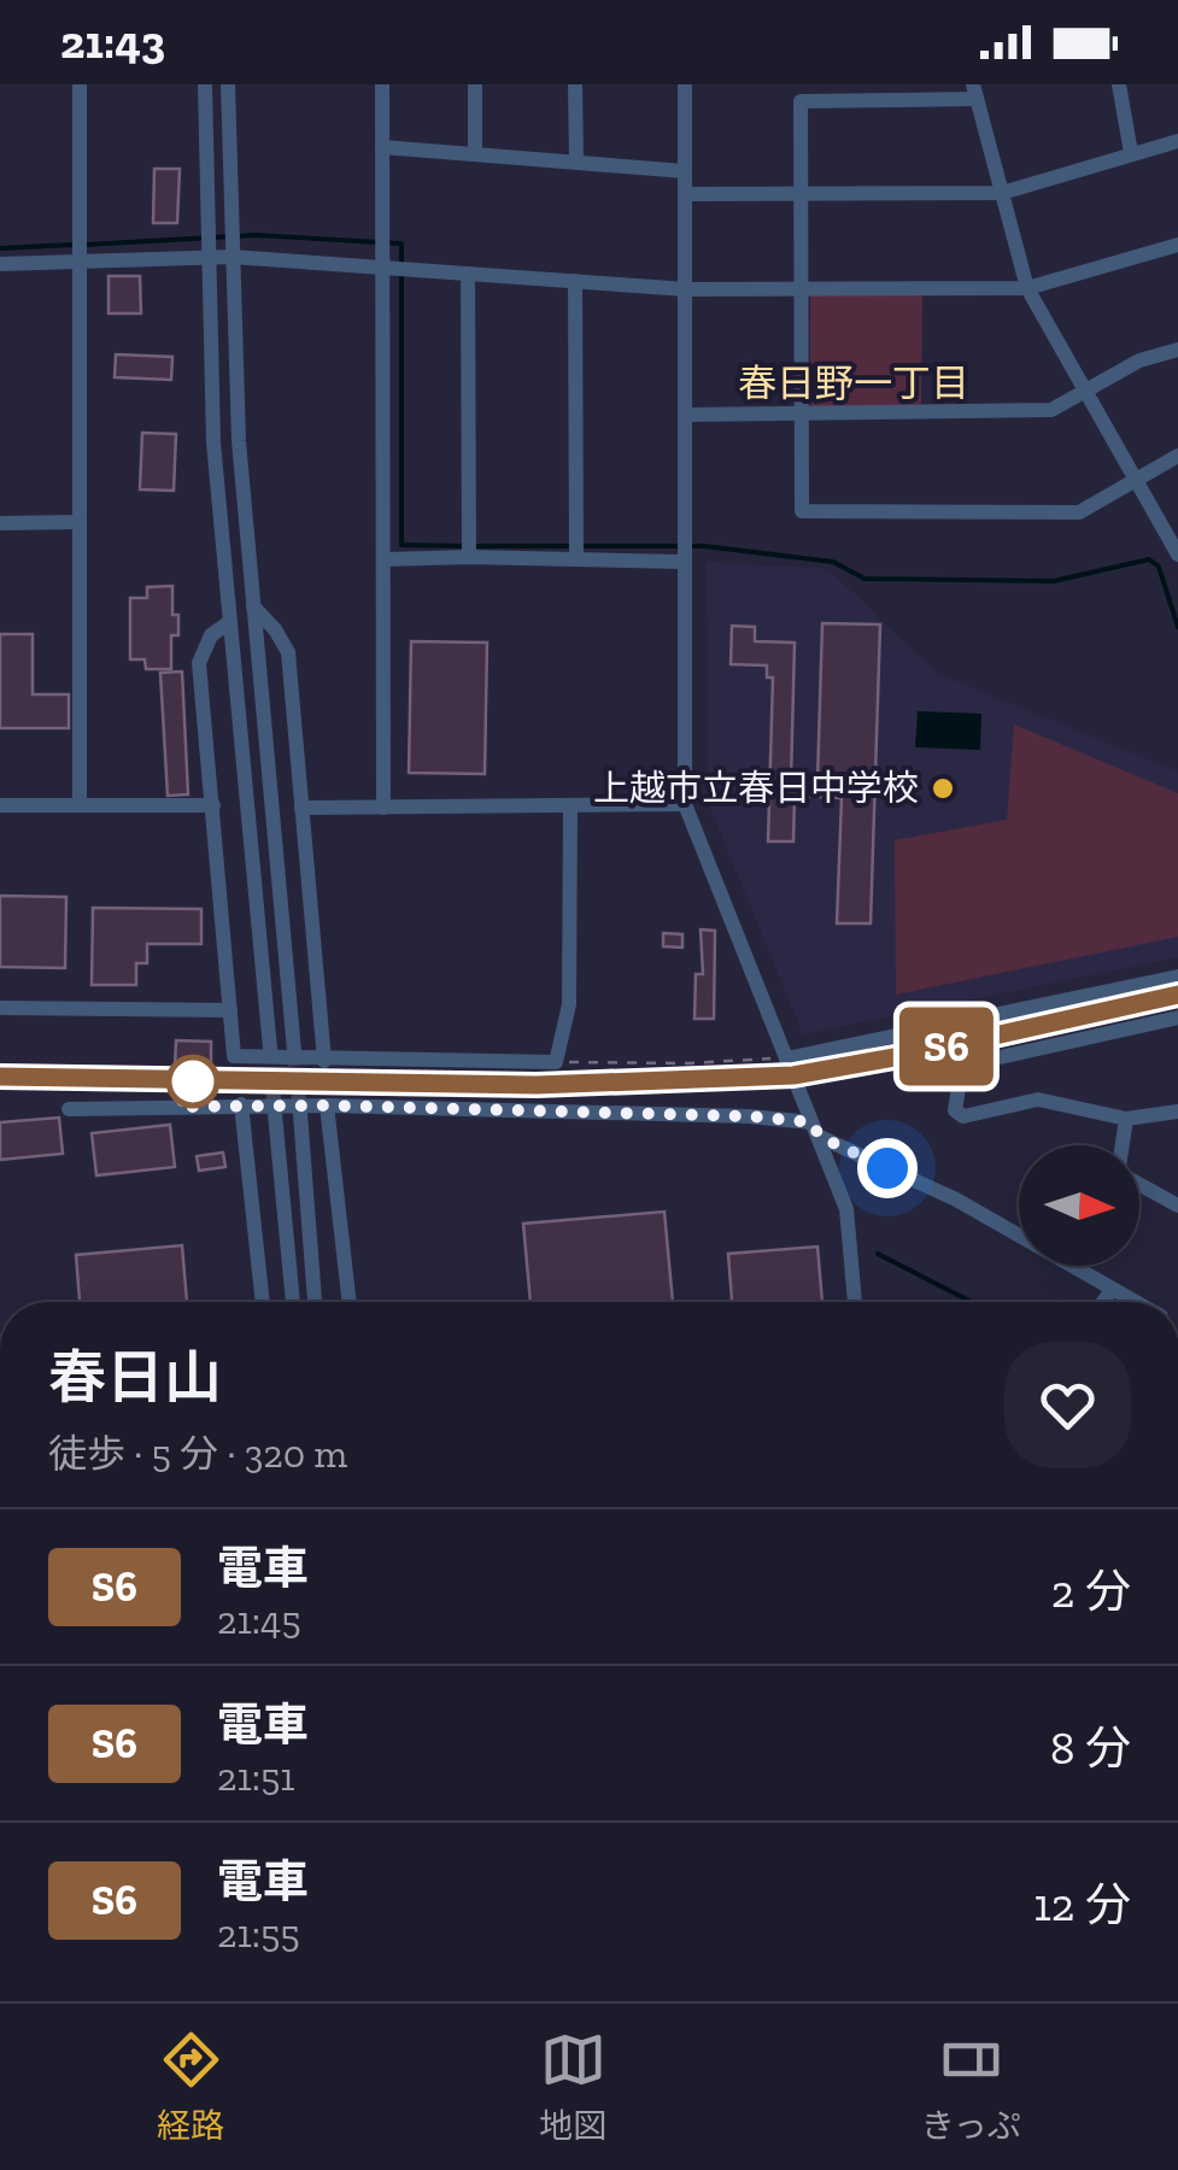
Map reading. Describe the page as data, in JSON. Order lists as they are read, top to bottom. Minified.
{"districts":["春日野一丁目"],"places":["上越市立春日中学校"],"north":"right","page":{"status":"21:43","on_map":"S6","heading":["春日山","徒歩 · 5 分 · 320 m"],"list":[{"mark":"S6","name":"電車","note":"21:45","value":"2 分"},{"mark":"S6","name":"電車","note":"21:51","value":"8 分"},{"mark":"S6","name":"電車","note":"21:55","value":"12 分"}],"tabs":["経路","地図","きっぷ"]}}
